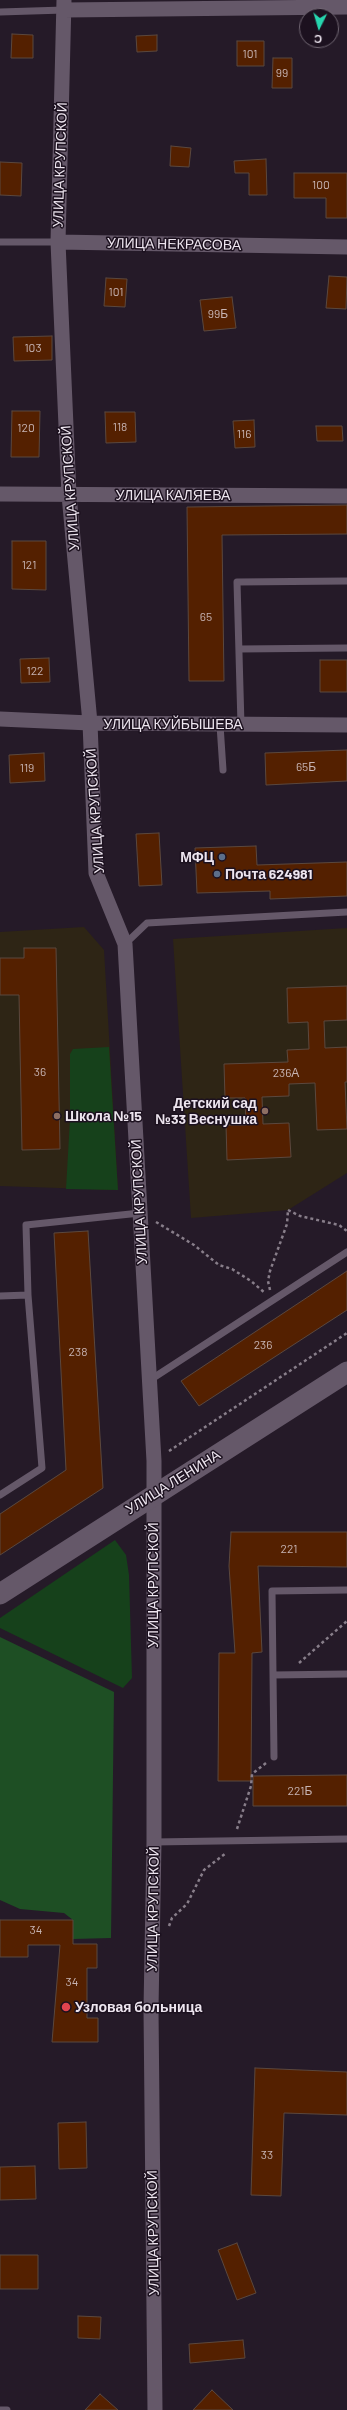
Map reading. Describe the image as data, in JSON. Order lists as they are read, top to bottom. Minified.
{"streets":{"street":["УЛИЦА КРУПСКОЙ","УЛИЦА НЕКРАСОВА","УЛИЦА КАЛЯЕВА","УЛИЦА КУЙБЫШЕВА","УЛИЦА ЛЕНИНА"]},"crossings":[["УЛИЦА КРУПСКОЙ","УЛИЦА НЕКРАСОВА"],["УЛИЦА КРУПСКОЙ","УЛИЦА КАЛЯЕВА"],["УЛИЦА КРУПСКОЙ","УЛИЦА КУЙБЫШЕВА"],["УЛИЦА КРУПСКОЙ","УЛИЦА ЛЕНИНА"]],"places":["МФЦ","Почта 624981","Детский сад №33 Веснушка","Школа №15","Узловая больница"],"house_numbers":["101","99","100","101","99Б","103","118","120","116","121","65","122","65Б","119","36","236А","236","238","221","221Б","34","34","33"],"north":"bottom"}
